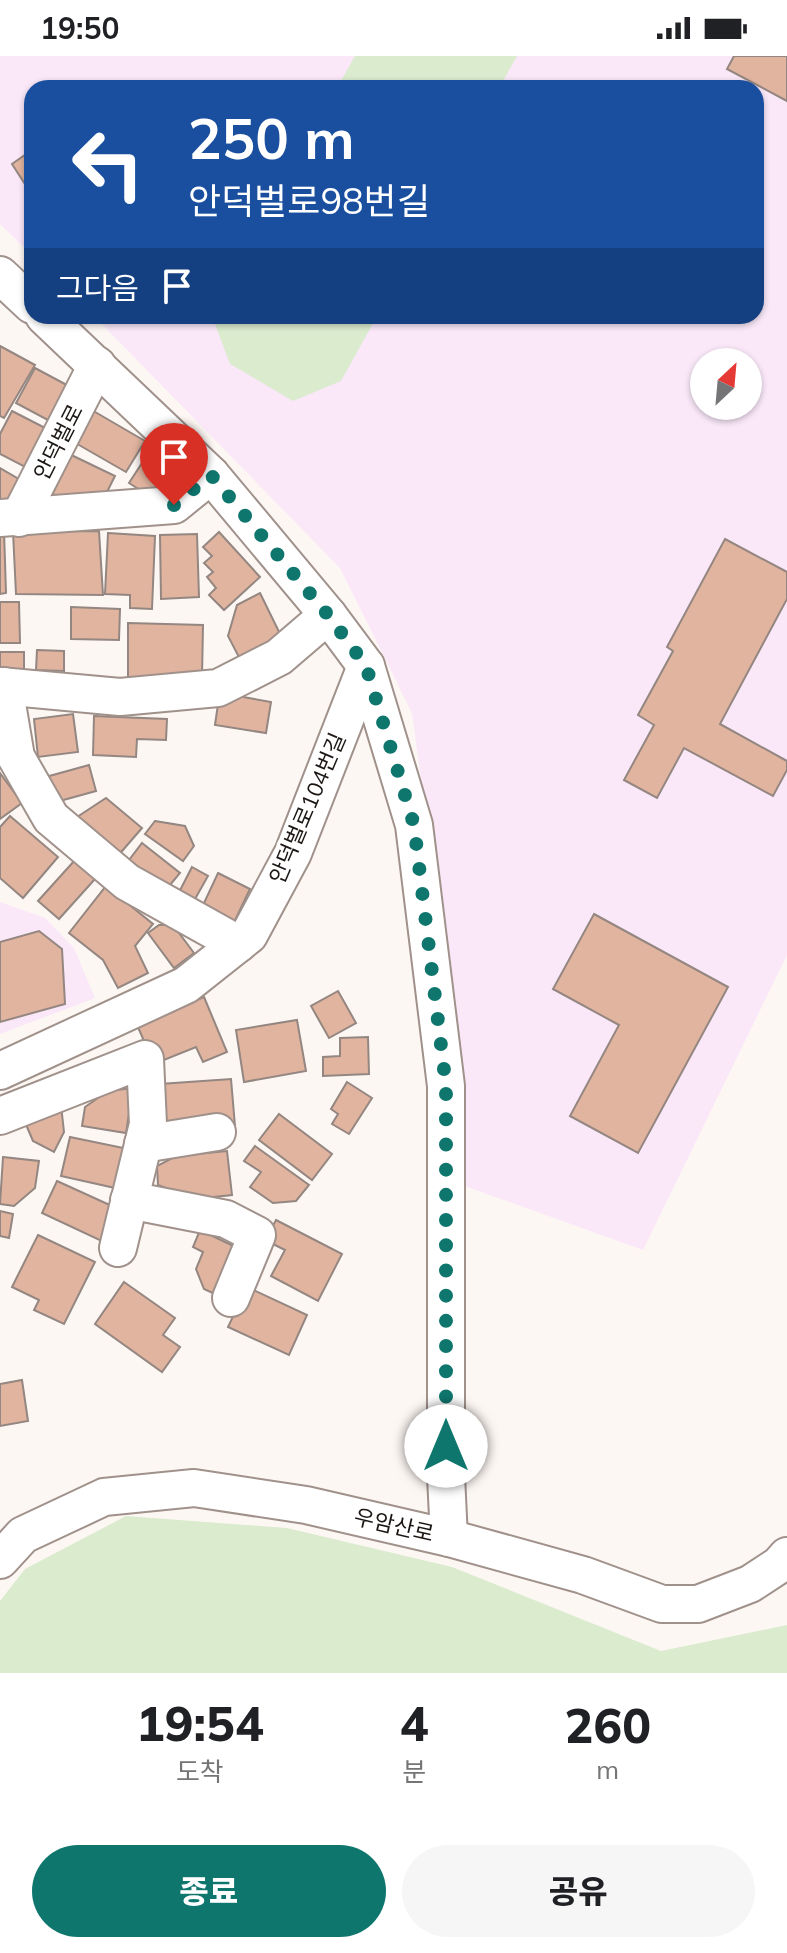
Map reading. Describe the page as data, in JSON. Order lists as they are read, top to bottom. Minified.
{"streets":{"street":["안덕벌로","안덕벌로104번길","우암산로"]},"north":"top right","page":{"status":"19:50","turn":["250 m","안덕벌로98번길"],"then":"그다음","eta":["19:54","도착","4","분","260","m"],"buttons":["종료","공유"]}}
